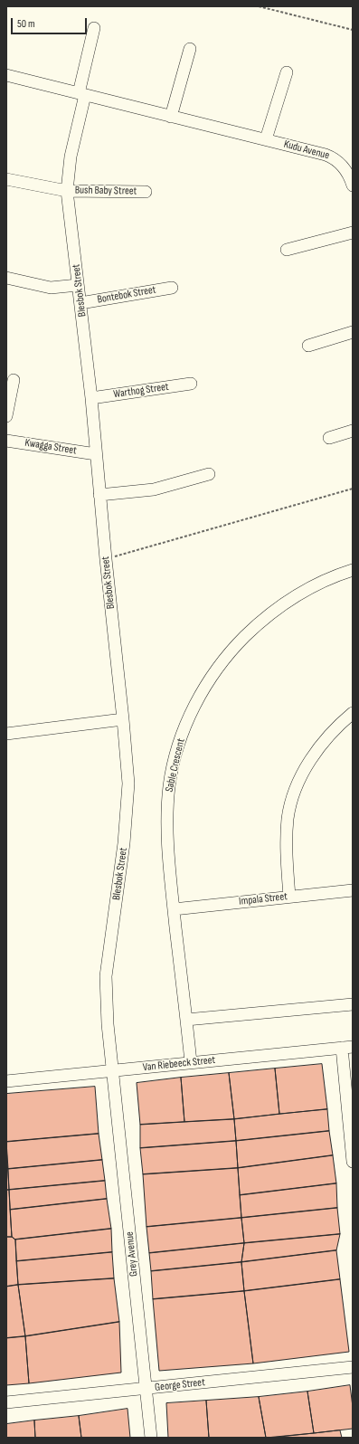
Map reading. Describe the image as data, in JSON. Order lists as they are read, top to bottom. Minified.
{"streets":{"street":["Kudu Avenue","Bush Baby Street","Blesbok Street","Bontebok Street","Warthog Street","Kwagga Street","Sable Crescent","Impala Street","Van Riebeeck Street","Grey Avenue","George Street"]},"crossings":[["Kudu Avenue","Blesbok Street"],["Bush Baby Street","Blesbok Street"],["Blesbok Street","Bontebok Street"],["Blesbok Street","Warthog Street"],["Blesbok Street","Kwagga Street"],["Blesbok Street","Van Riebeeck Street"],["Blesbok Street","Grey Avenue"],["Sable Crescent","Impala Street"],["Sable Crescent","Van Riebeeck Street"],["Van Riebeeck Street","Grey Avenue"],["Grey Avenue","George Street"]],"scale_bar":"50 m"}
